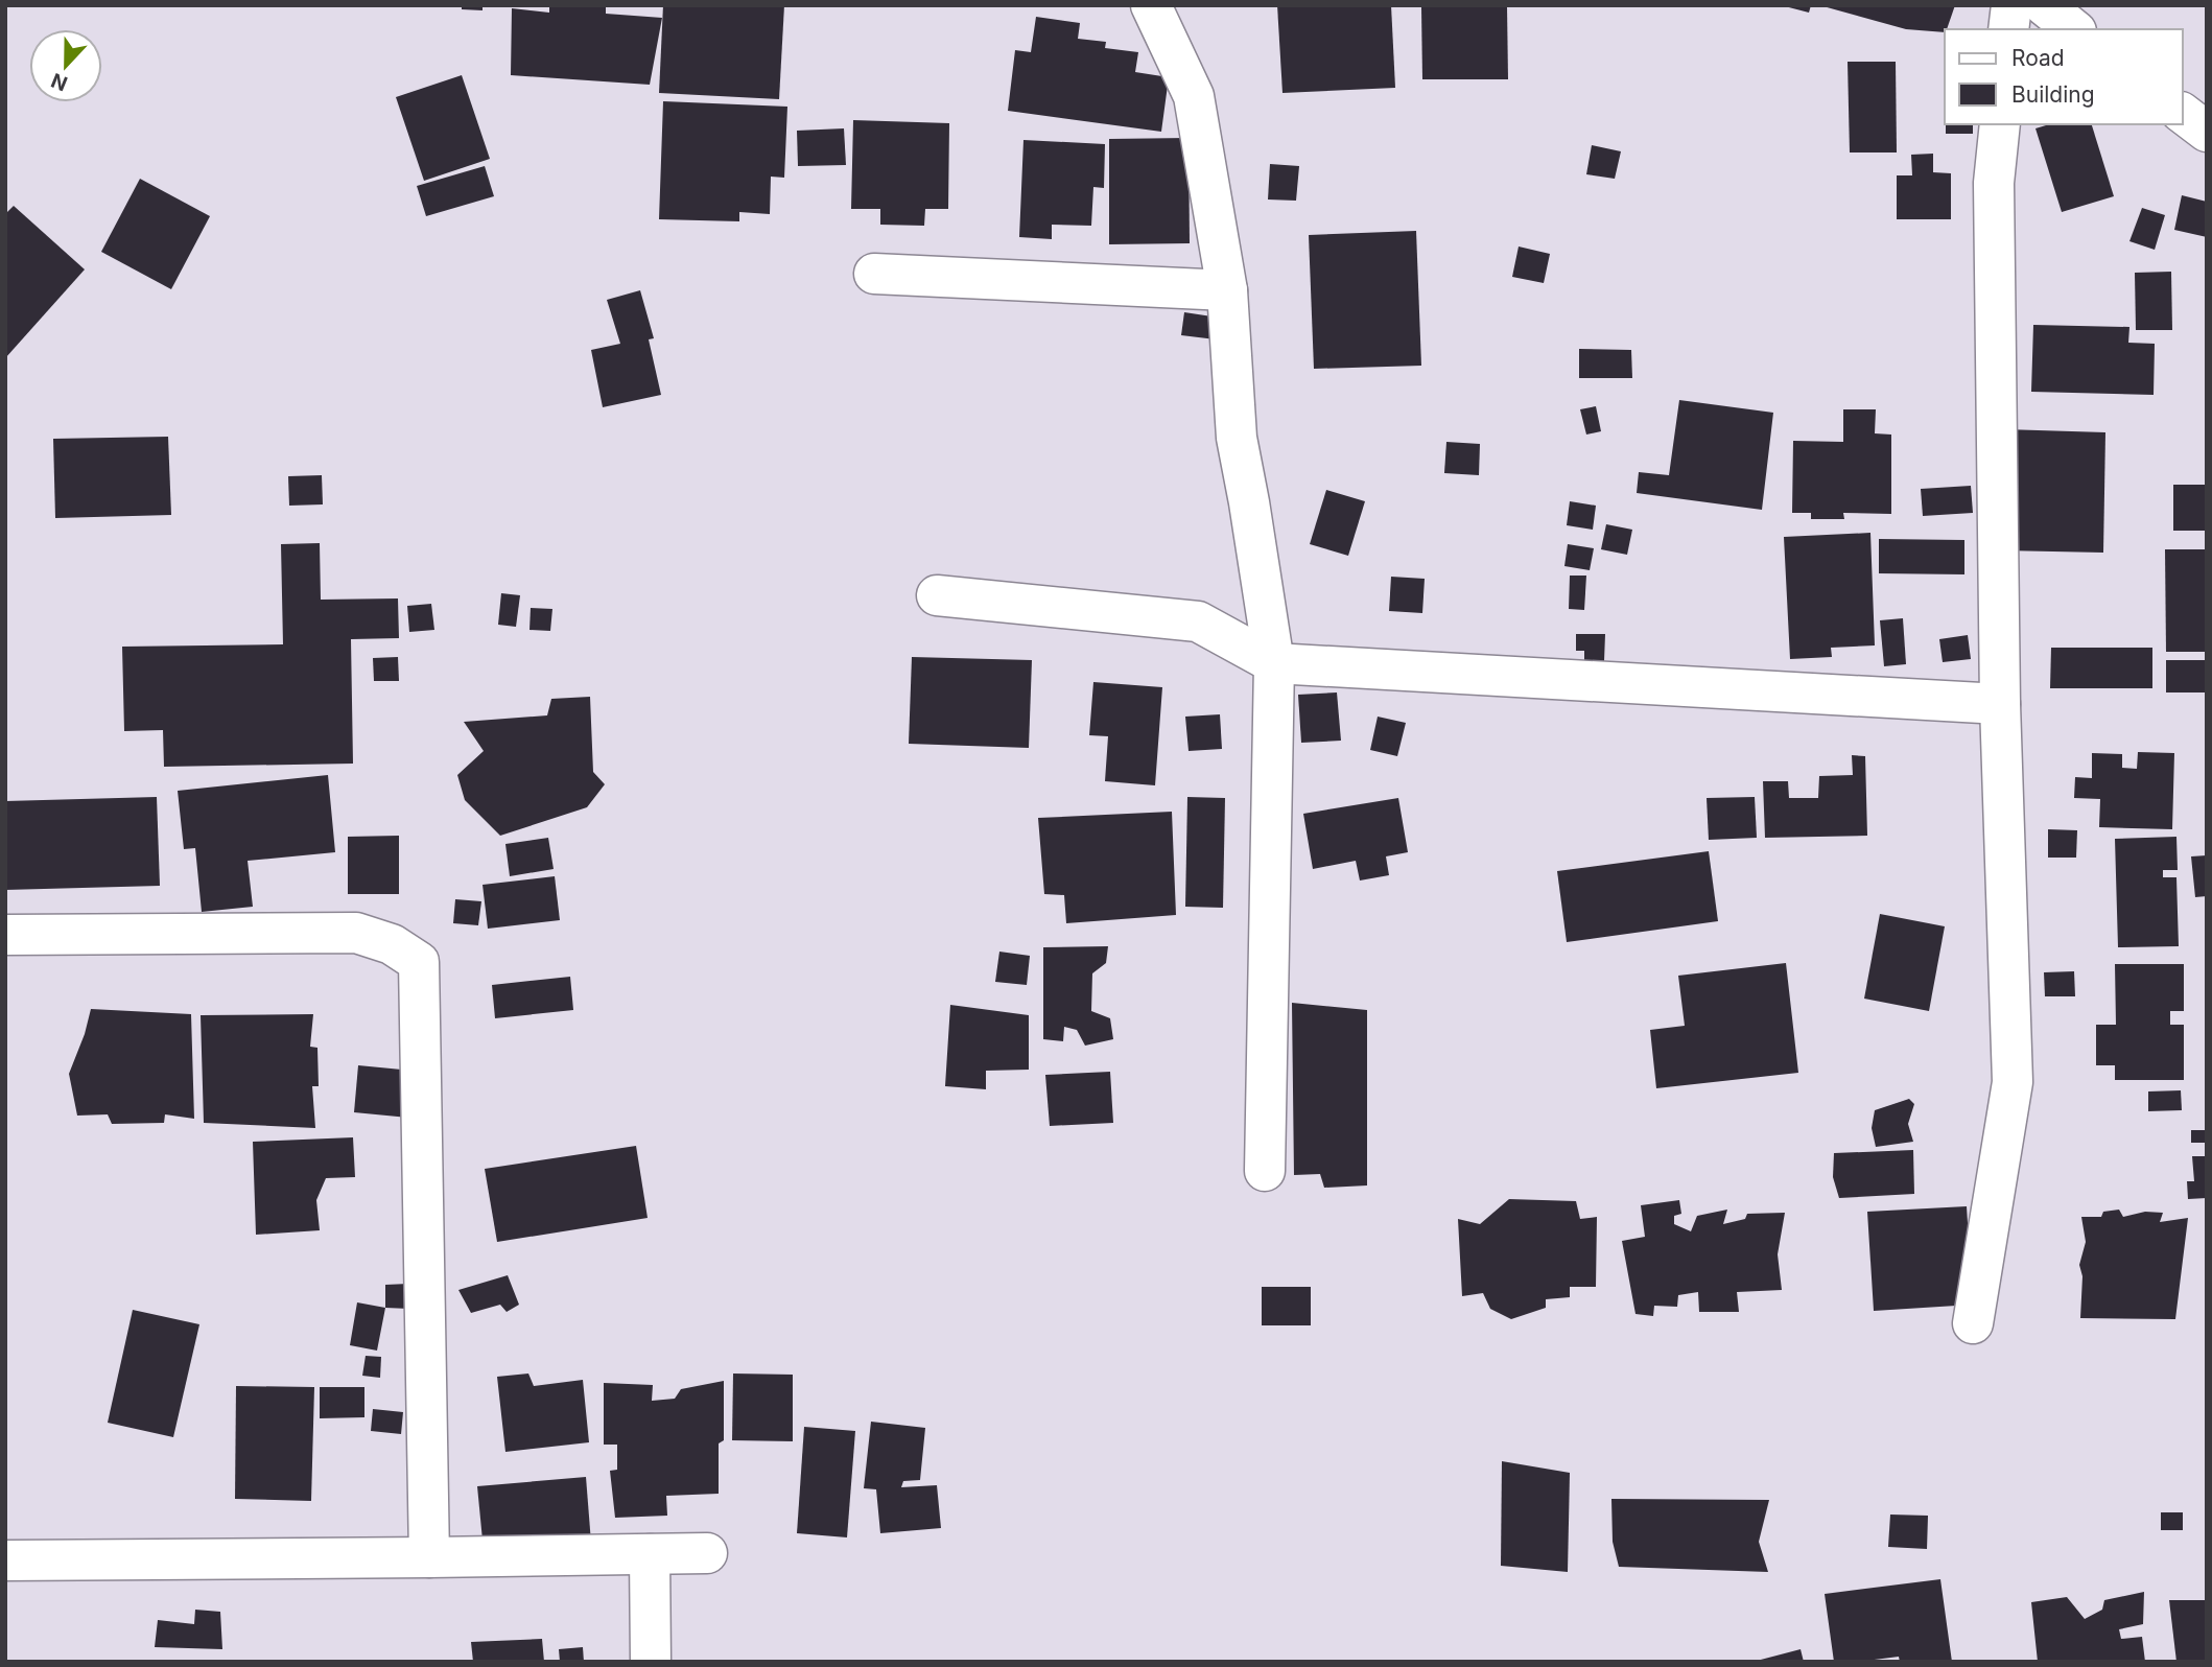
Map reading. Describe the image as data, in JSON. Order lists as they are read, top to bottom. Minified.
{"legend":["Road","Building"],"north":"bottom"}
